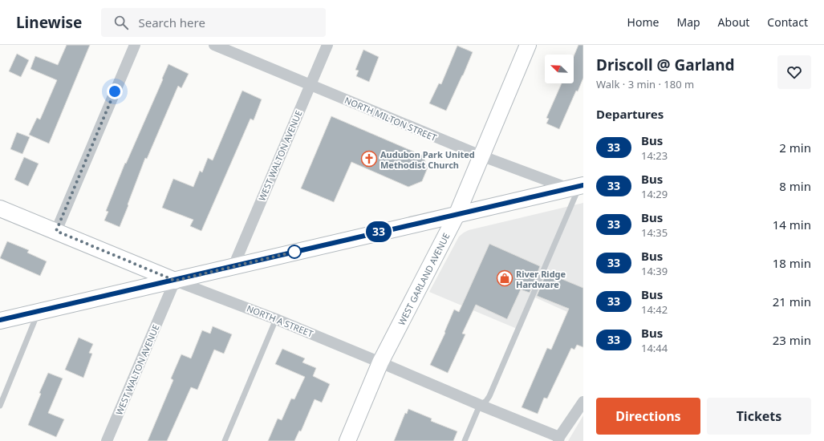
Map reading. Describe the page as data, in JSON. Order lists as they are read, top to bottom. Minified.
{"streets":{"street":["NORTH MILTON STREET","WEST WALTON AVENUE","WEST GARLAND AVENUE","NORTH A STREET"]},"crossings":[["NORTH MILTON STREET","WEST WALTON AVENUE"],["NORTH MILTON STREET","WEST GARLAND AVENUE"],["WEST WALTON AVENUE","NORTH A STREET"],["WEST GARLAND AVENUE","NORTH A STREET"]],"places":{"church":["Audubon Park United Methodist Church"],"shop":["River Ridge Hardware"]},"lines":["bus line 33"],"north":"top left","page":{"header":"Linewise","search":"Search here","nav":["Home","Map","About","Contact"],"on_map":"33","heading":[["Driscoll @ Garland","Walk · 3 min · 180 m"],"Departures"],"list":[{"mark":"33","name":"Bus","note":"14:23","value":"2 min"},{"mark":"33","name":"Bus","note":"14:29","value":"8 min"},{"mark":"33","name":"Bus","note":"14:35","value":"14 min"},{"mark":"33","name":"Bus","note":"14:39","value":"18 min"},{"mark":"33","name":"Bus","note":"14:42","value":"21 min"},{"mark":"33","name":"Bus","note":"14:44","value":"23 min"}],"buttons":["Directions","Tickets"]}}
